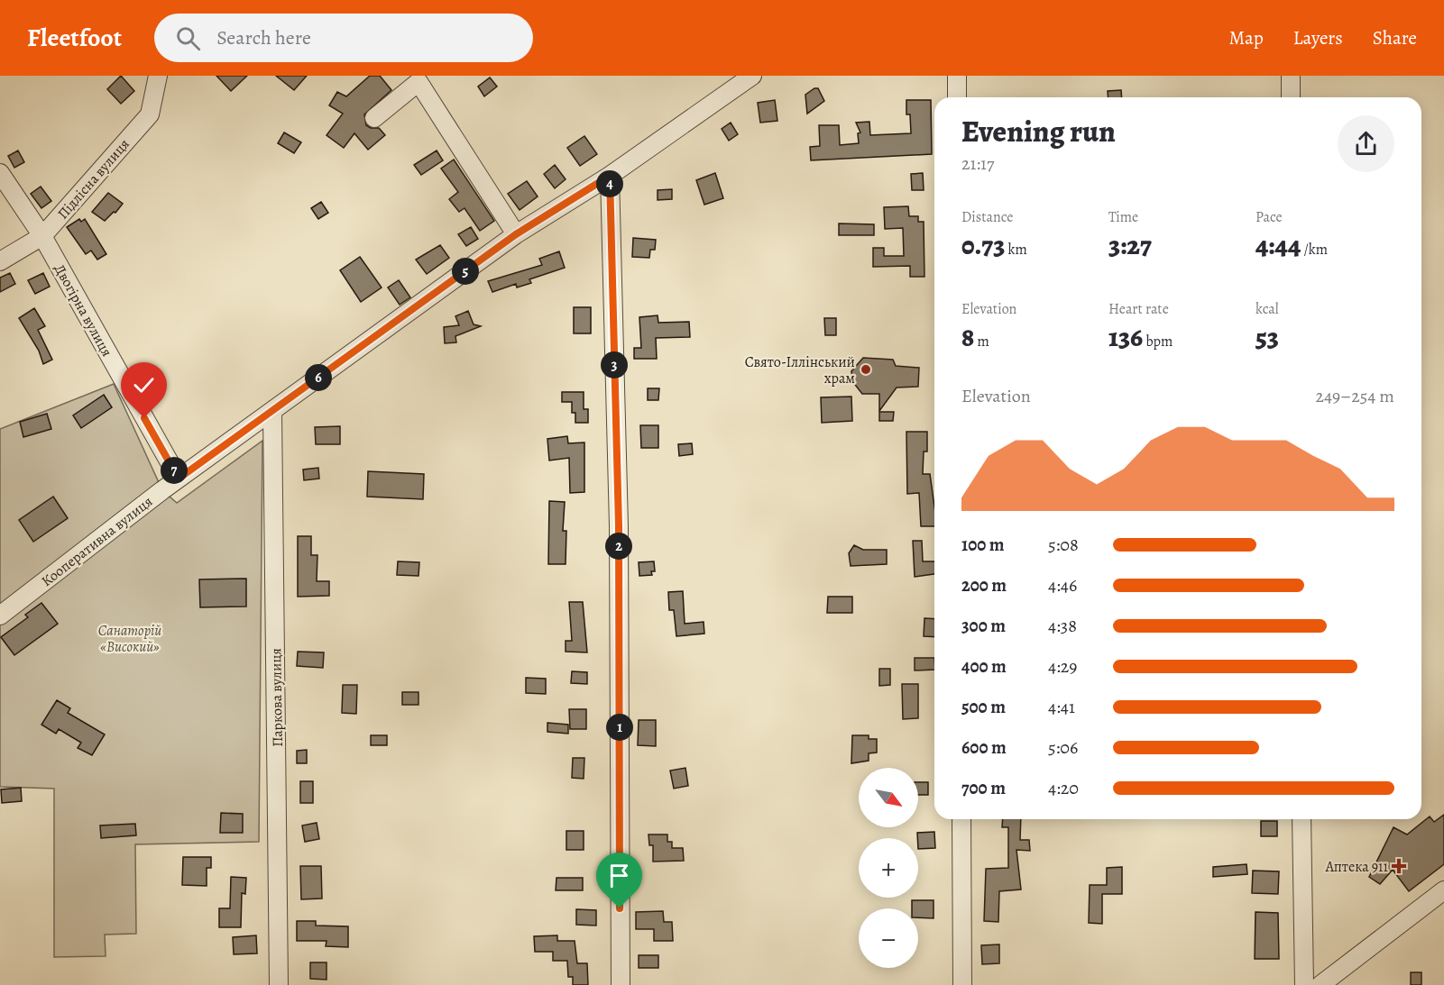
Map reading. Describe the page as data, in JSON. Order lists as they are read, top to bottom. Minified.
{"streets":{"street":["Підлісна вулиця","Двогірна вулиця","Кооперативна вулиця","Паркова вулиця"]},"crossings":[["Підлісна вулиця","Двогірна вулиця"],["Двогірна вулиця","Кооперативна вулиця"],["Кооперативна вулиця","Паркова вулиця"]],"parks":["Санаторій «Високий»"],"places":{"other":["Свято-Іллінський храм"],"health":["Аптека 911"]},"north":"bottom right","page":{"header":"Fleetfoot","search":"Search here","nav":["Map","Layers","Share"],"heading":["Evening run","21:17"],"pins":["4","5","3","6","7","2","1"],"stats":[["Distance","0.73 km"],["Time","3:27"],["Pace","4:44 /km"],["Elevation","8 m"],["Heart rate","136 bpm"],["kcal","53"]],"chart":["Elevation","249–254 m"],"list":[{"name":"100 m","note":"5:08"},{"name":"200 m","note":"4:46"},{"name":"300 m","note":"4:38"},{"name":"400 m","note":"4:29"},{"name":"500 m","note":"4:41"},{"name":"600 m","note":"5:06"},{"name":"700 m","note":"4:20"}],"map_buttons":["+","−"]}}
